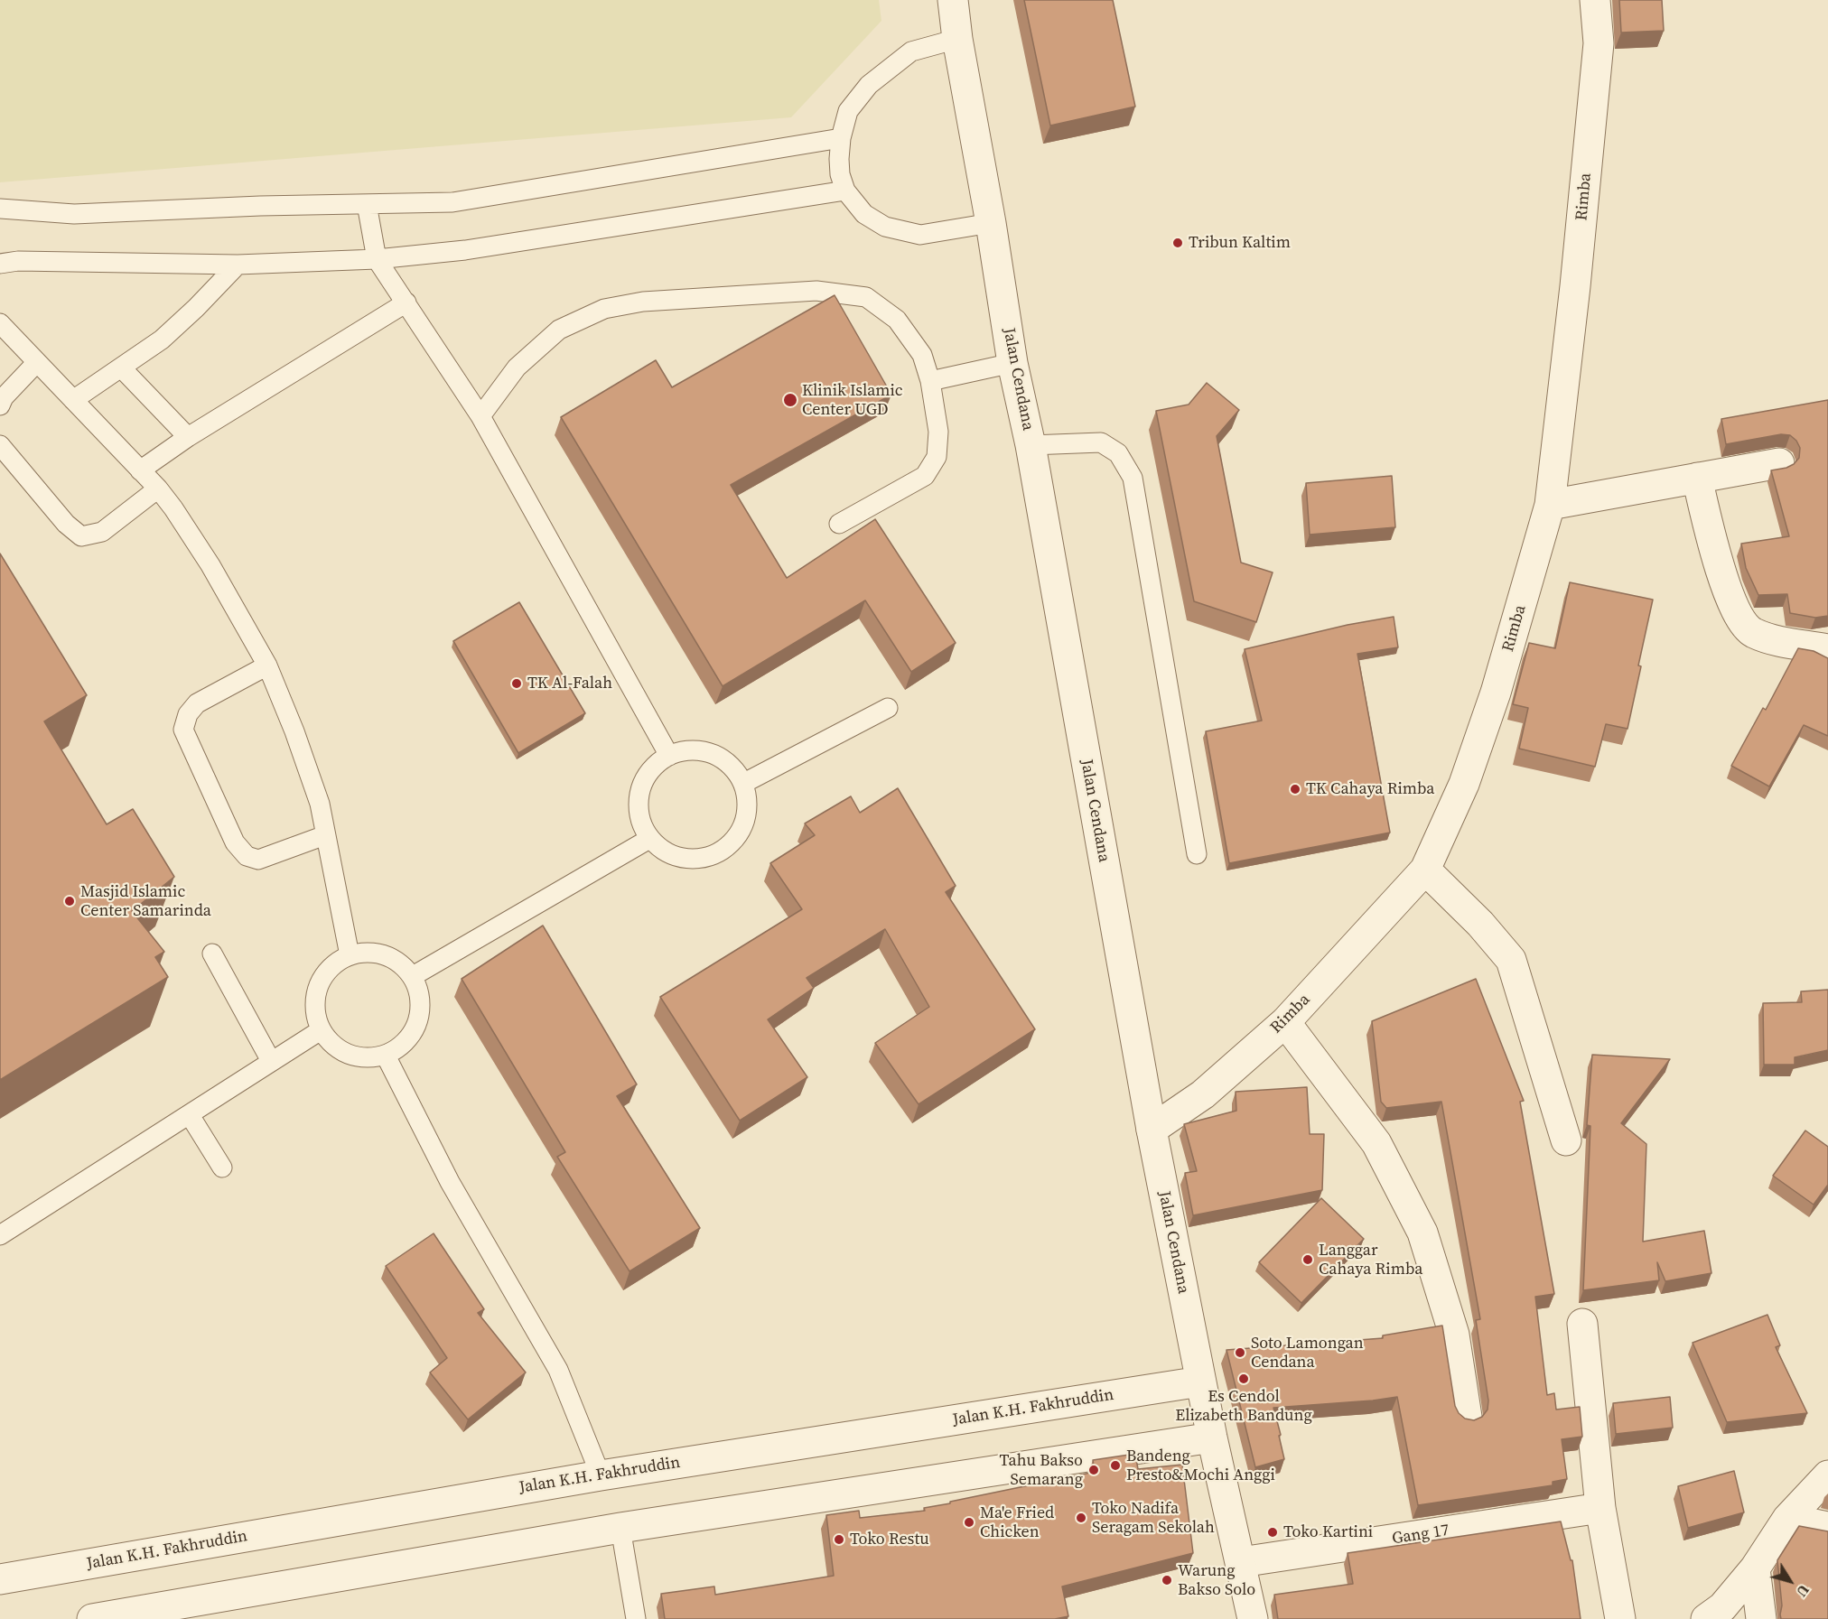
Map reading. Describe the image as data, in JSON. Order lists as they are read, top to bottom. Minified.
{"streets":{"street":["Rimba","Jalan Cendana","Jalan K.H. Fakhruddin","Gang 17"]},"crossings":[["Rimba","Jalan Cendana"],["Jalan Cendana","Jalan K.H. Fakhruddin"],["Jalan Cendana","Gang 17"]],"places":["Tribun Kaltim","Klinik Islamic Center UGD","TK Al-Falah","TK Cahaya Rimba","Masjid Islamic Center Samarinda","Langgar Cahaya Rimba","Soto Lamongan Cendana","Es Cendol Elizabeth Bandung","Bandeng Presto&Mochi Anggi","Tahu Bakso Semarang","Toko Nadifa Seragam Sekolah","Ma'e Fried Chicken","Toko Kartini","Toko Restu","Warung Bakso Solo"],"north":"bottom right"}
